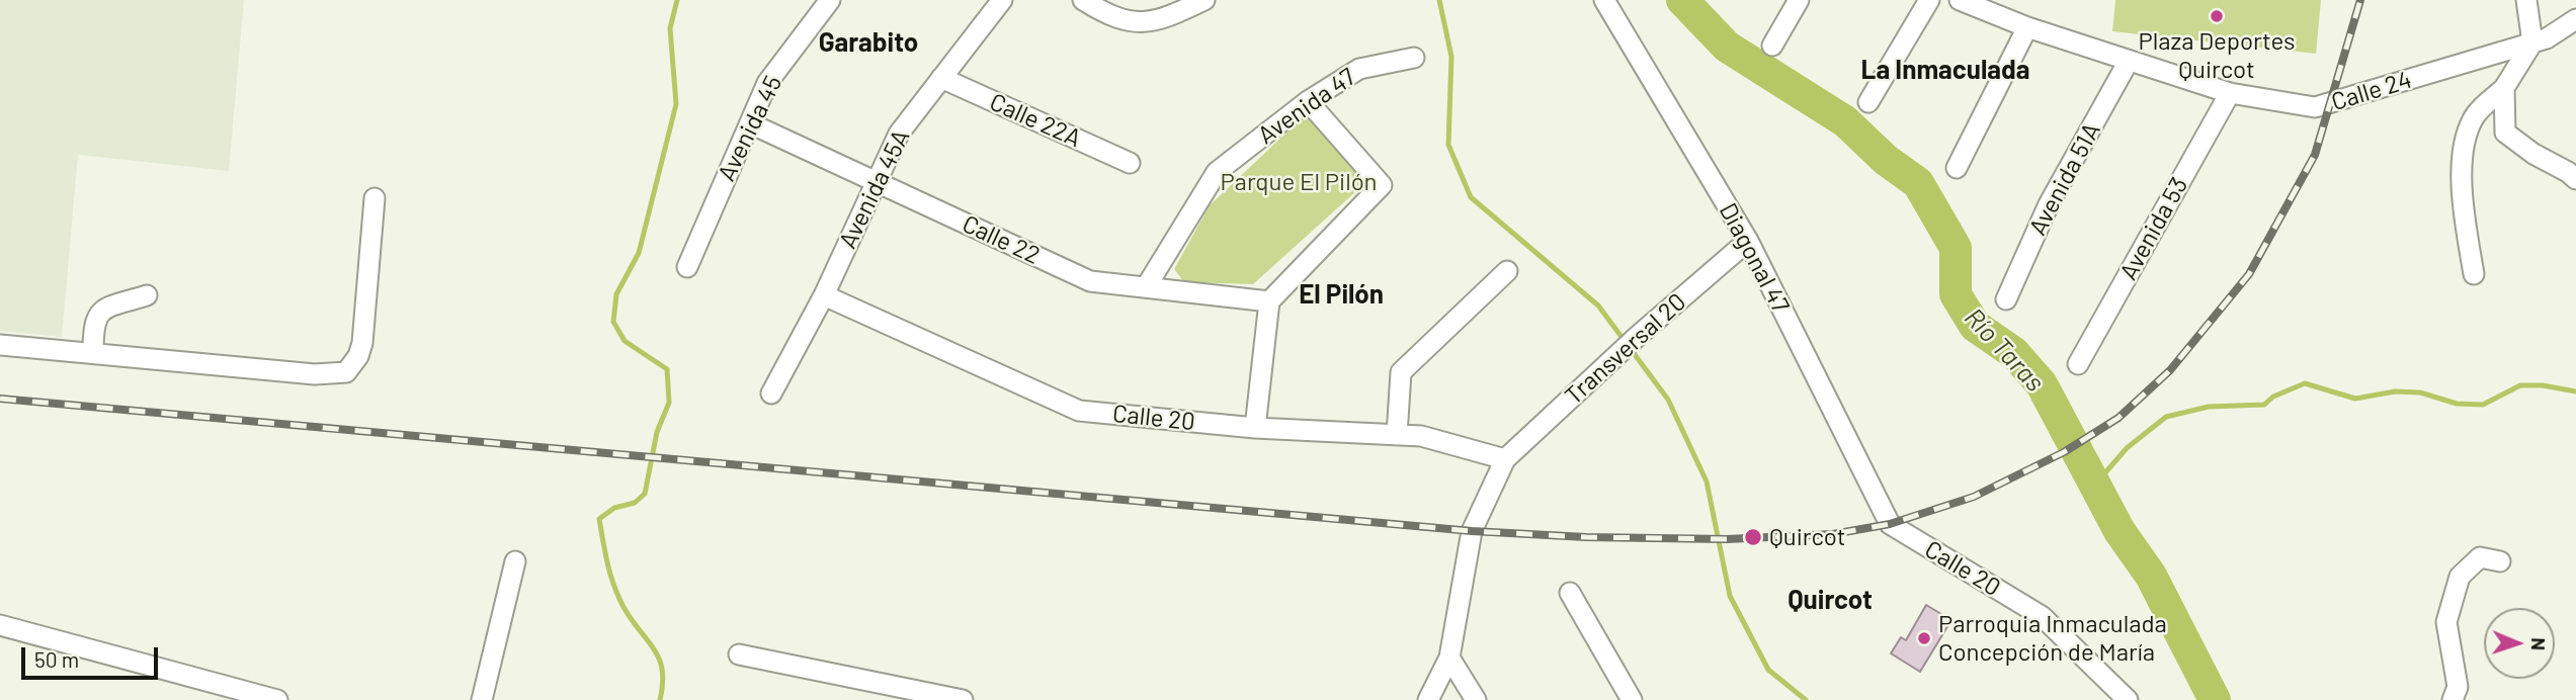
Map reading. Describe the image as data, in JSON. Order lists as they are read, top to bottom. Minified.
{"streets":{"street":["Calle 24","Avenida 47","Calle 22A","Avenida 45","Avenida 51A","Avenida 45A","Avenida 53","Calle 22","Diagonal 47","Transversal 20","Calle 20"]},"crossings":[["Calle 24","Avenida 51A"],["Calle 24","Avenida 53"],["Avenida 47","Calle 22"],["Calle 22A","Avenida 45A"],["Avenida 45","Calle 22"],["Avenida 45A","Calle 22"],["Avenida 45A","Calle 20"],["Diagonal 47","Transversal 20"],["Diagonal 47","Calle 20"],["Transversal 20","Calle 20"]],"districts":["Garabito","La Inmaculada","El Pilón","Quircot"],"water":["Río Taras"],"parks":["Parque El Pilón"],"places":["Plaza Deportes Quircot","Quircot","Parroquia Inmaculada Concepción de María"],"scale_bar":"50 m","north":"right"}
